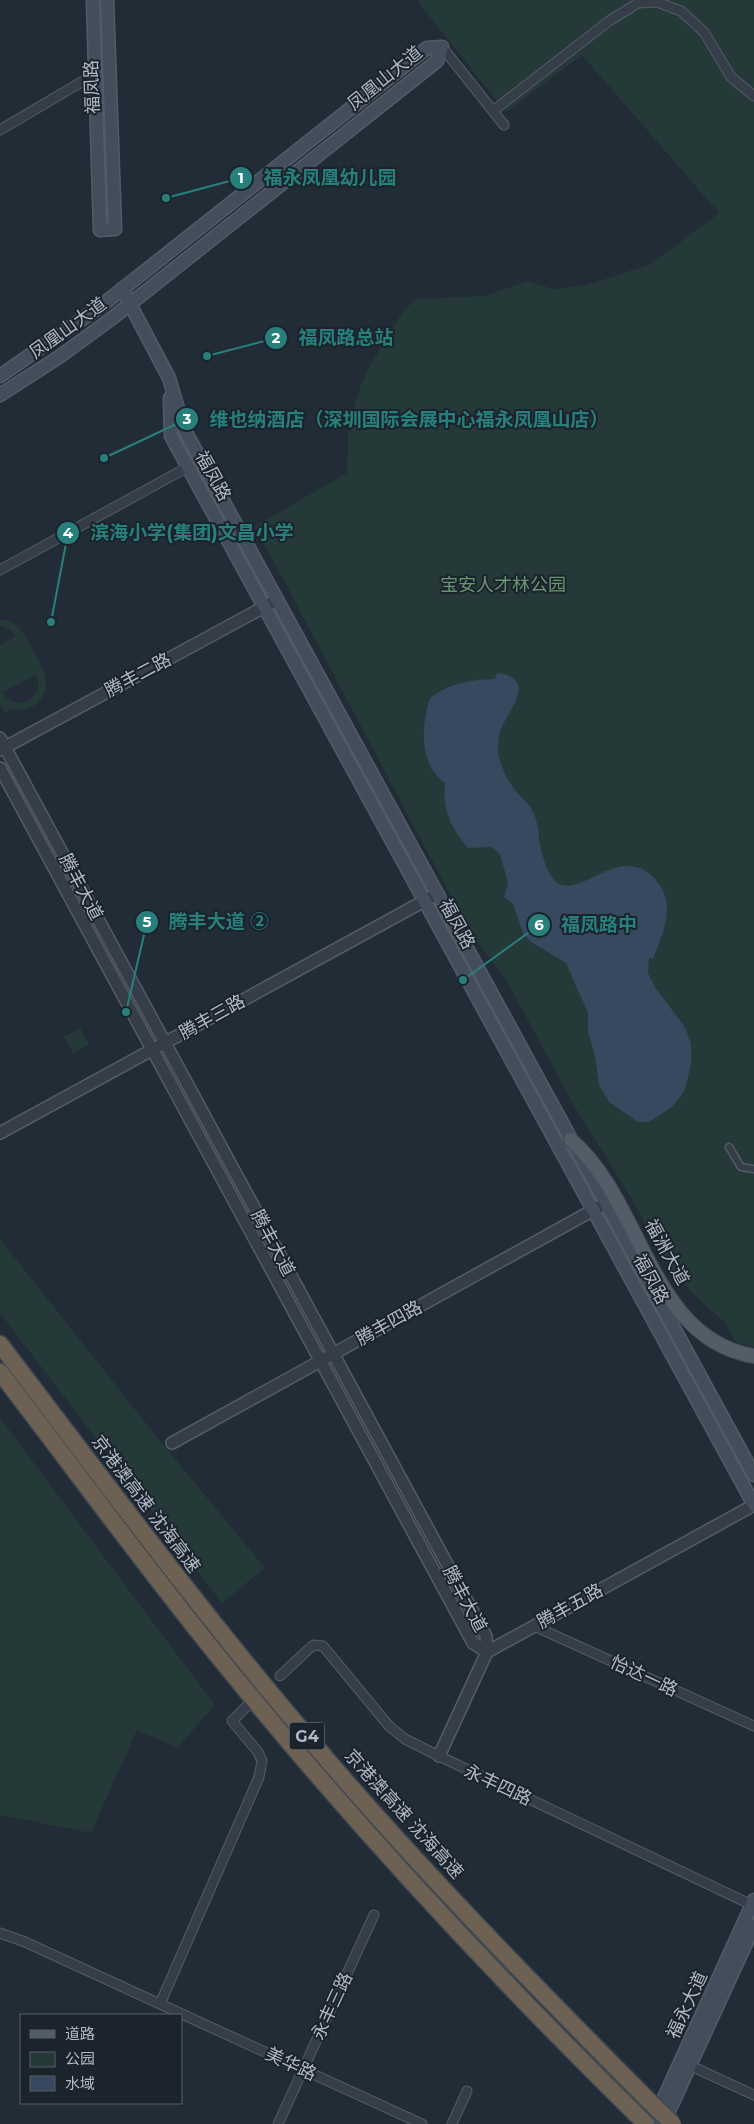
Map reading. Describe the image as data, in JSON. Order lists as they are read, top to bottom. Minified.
{"streets":{"highway":["京港澳高速 沈海高速","G4"],"main road":["凤凰山大道","福凤路","福洲大道","福永大道"],"street":["腾丰二路","腾丰大道","腾丰三路","腾丰四路","腾丰五路","怡达一路","永丰四路","永丰三路","美华路"]},"crossings":[["凤凰山大道","福凤路"],["福凤路","腾丰二路"],["福凤路","腾丰三路"],["福凤路","福洲大道"],["福凤路","腾丰四路"],["福凤路","腾丰五路"],["腾丰二路","腾丰大道"],["腾丰大道","腾丰三路"],["腾丰大道","腾丰四路"],["腾丰大道","腾丰五路"],["京港澳高速 沈海高速","福永大道"],["腾丰五路","怡达一路"],["永丰四路","福永大道"],["永丰三路","美华路"]],"parks":["宝安人才林公园"],"places":["福永凤凰幼儿园","福凤路总站","维也纳酒店（深圳国际会展中心福永凤凰山店）","滨海小学(集团)文昌小学","福凤路中","腾丰大道 ②"],"legend":["道路","公园","水域"]}
